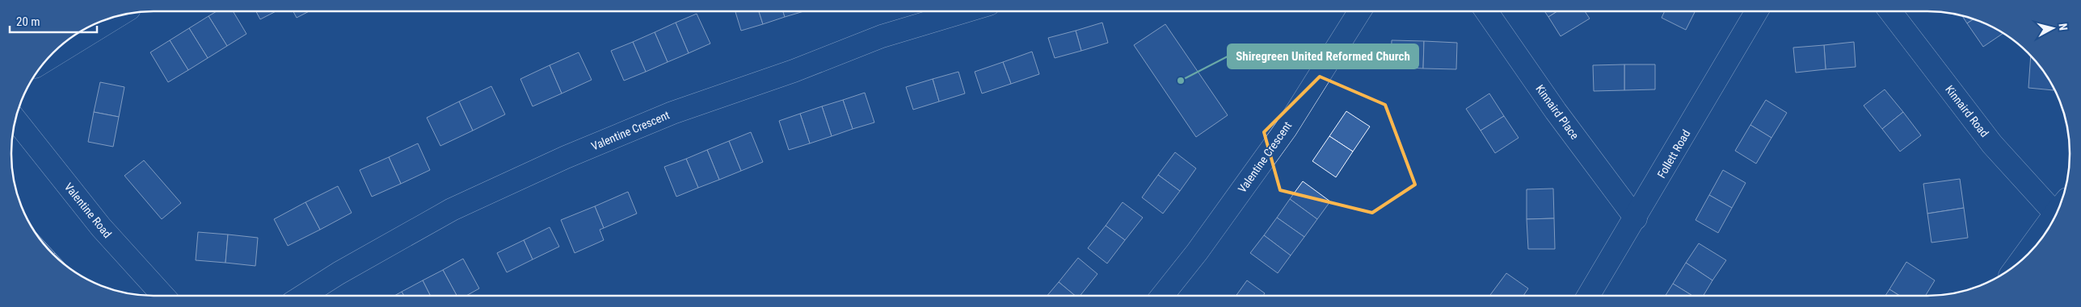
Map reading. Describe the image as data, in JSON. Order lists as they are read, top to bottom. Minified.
{"streets":{"street":["Kinnaird Road","Kinnaird Place","Valentine Crescent","Follett Road","Valentine Road"]},"crossings":[["Kinnaird Place","Follett Road"]],"places":["Shiregreen United Reformed Church"],"scale_bar":"20 m","north":"right"}
